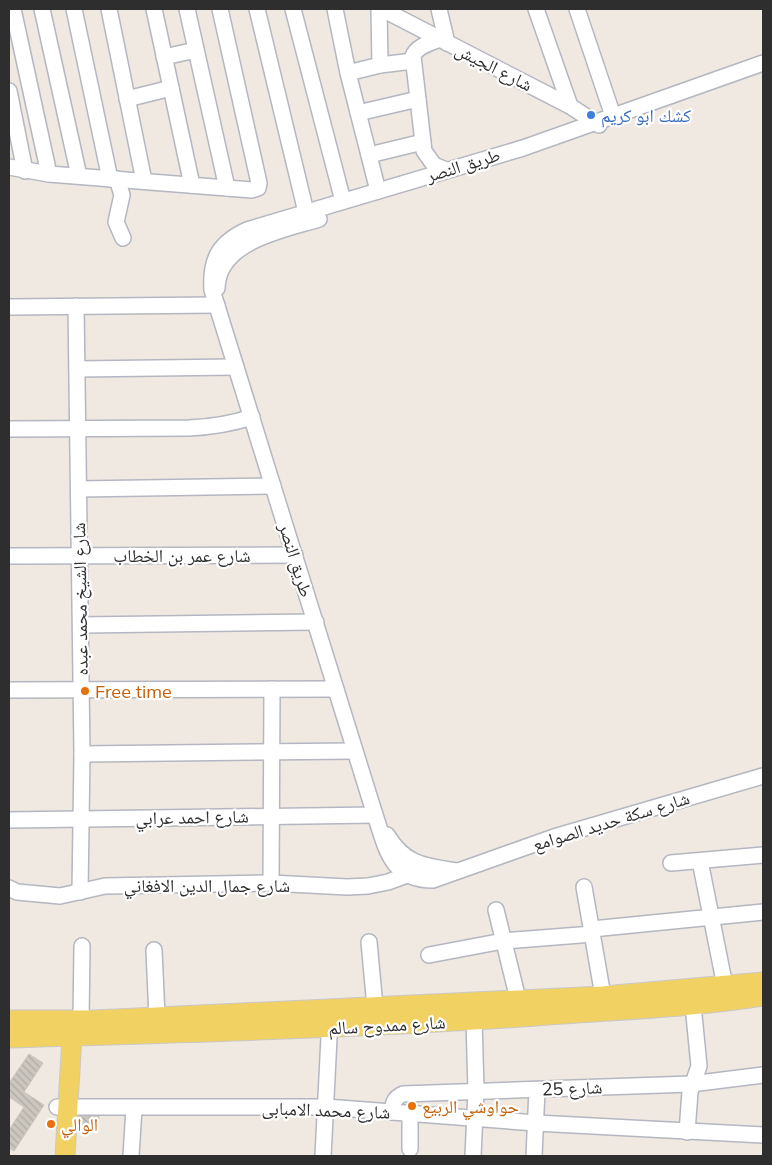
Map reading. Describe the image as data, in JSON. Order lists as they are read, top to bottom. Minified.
{"streets":{"main road":["شارع ممدوح سالم"],"street":["شارع الجيش","طريق النصر","شارع عمر بن الخطاب","شارع الشيخ محمد عبده","شارع احمد عرابي","شارع سكة حديد الصوامع","شارع جمال الدين الافغاني","شارع 25","شارع محمد الامبابى"]},"crossings":[["شارع الجيش","طريق النصر"],["طريق النصر","شارع عمر بن الخطاب"],["طريق النصر","شارع احمد عرابي"],["شارع عمر بن الخطاب","شارع الشيخ محمد عبده"],["شارع الشيخ محمد عبده","شارع احمد عرابي"],["شارع الشيخ محمد عبده","شارع جمال الدين الافغاني"],["شارع سكة حديد الصوامع","شارع جمال الدين الافغاني"],["شارع 25","شارع محمد الامبابى"]],"places":["كشك ابو كريم","Free time","حواوشي الربيع","الوالي"]}
